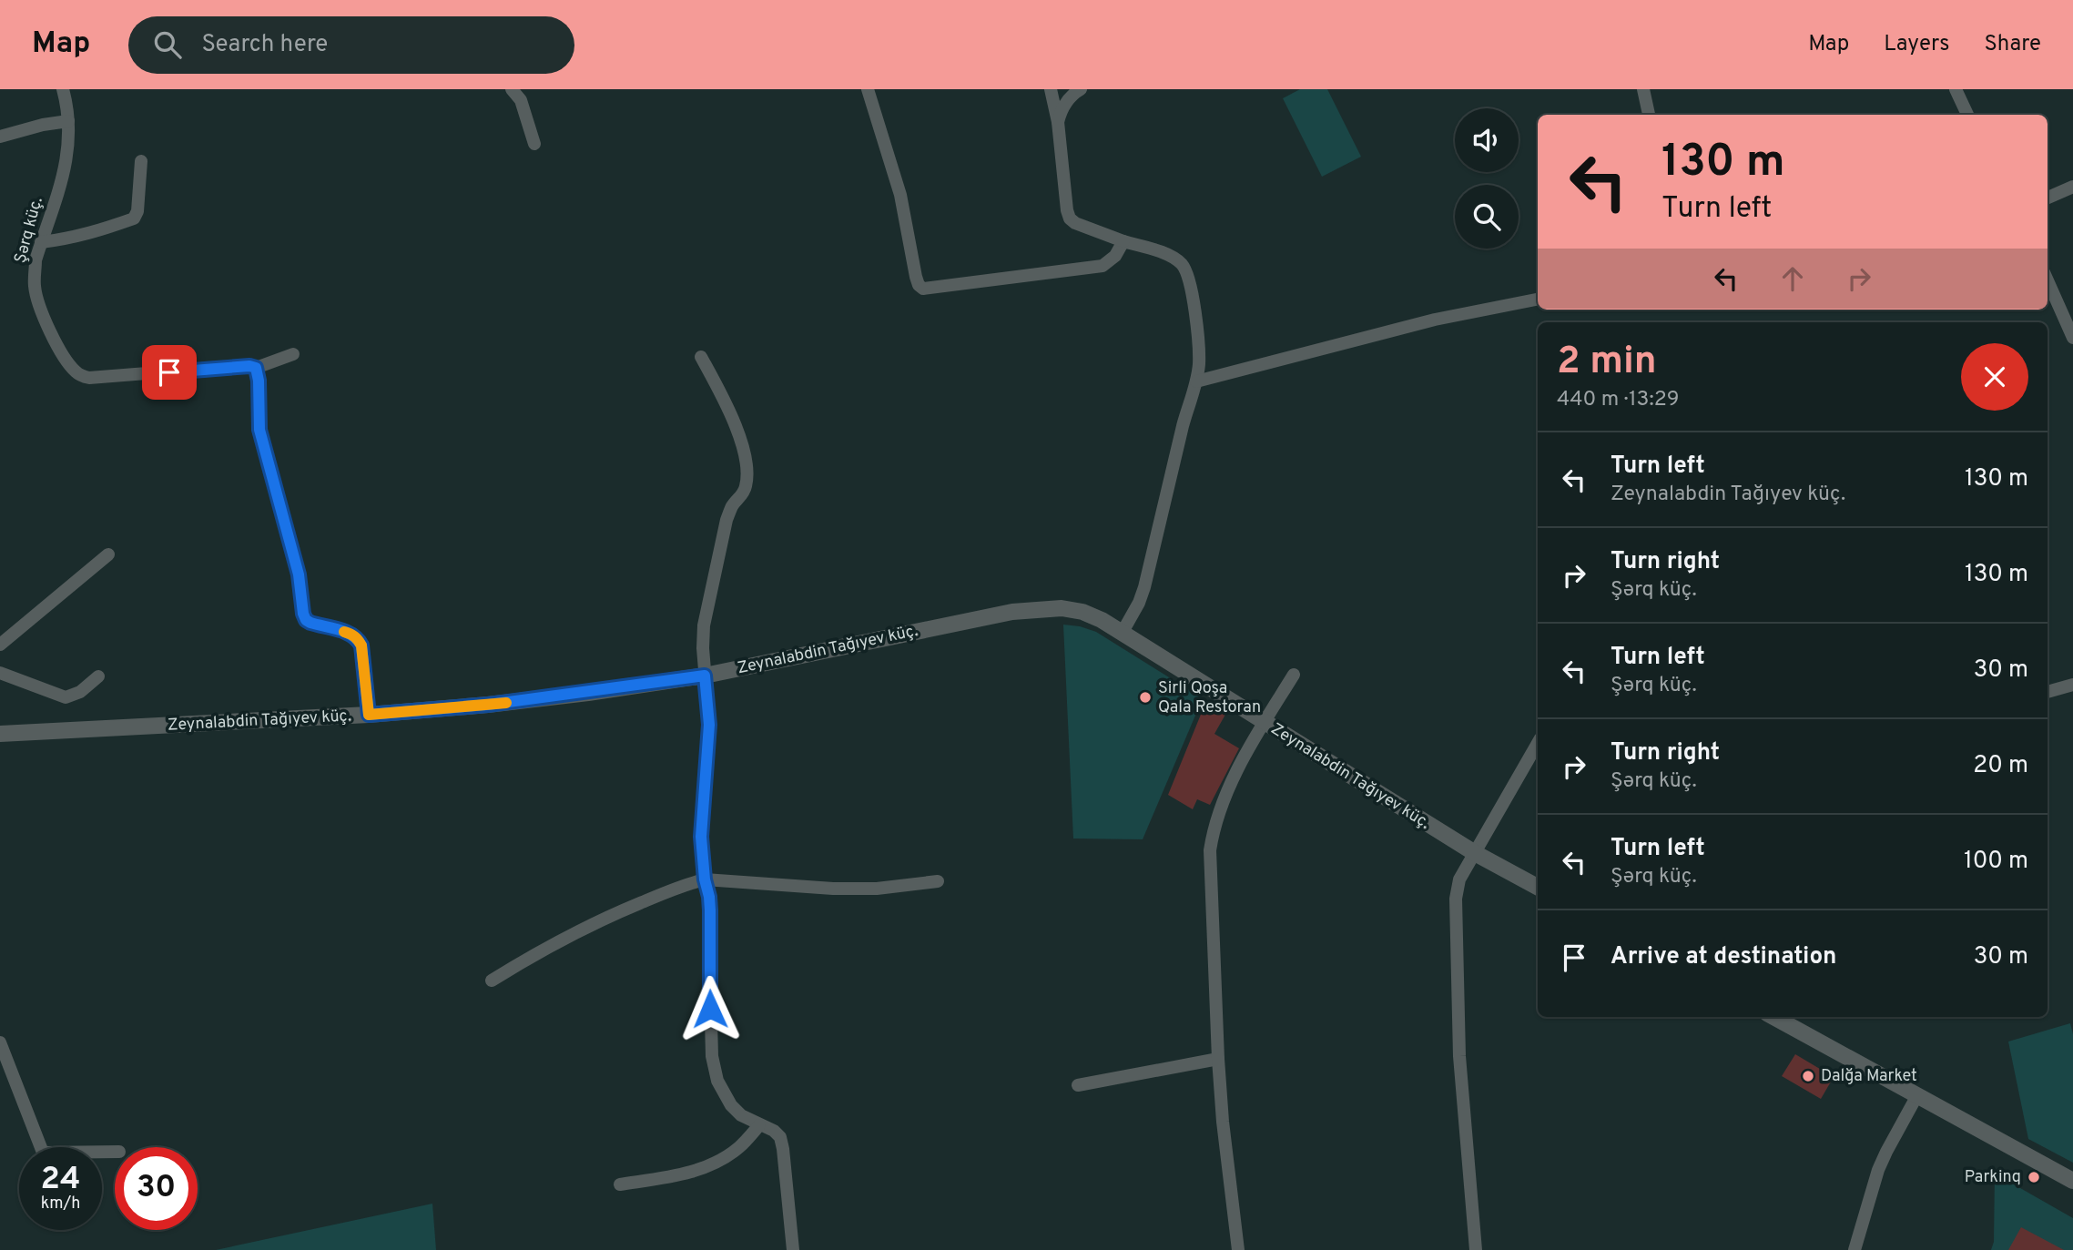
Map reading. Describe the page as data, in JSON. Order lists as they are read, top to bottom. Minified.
{"streets":{"street":["Şərq küç.","Zeynalabdin Tağıyev küç."]},"places":["Sirli Qoşa Qala Restoran","Dalğa Market","Parkinq"],"page":{"header":"Map","search":"Search here","nav":["Map","Layers","Share"],"turn":["130 m","Turn left"],"heading":["2 min","440 m · 13:29"],"list":[{"name":"Turn left","note":"Zeynalabdin Tağıyev küç.","value":"130 m"},{"name":"Turn right","note":"Şərq küç.","value":"130 m"},{"name":"Turn left","note":"Şərq küç.","value":"30 m"},{"name":"Turn right","note":"Şərq küç.","value":"20 m"},{"name":"Turn left","note":"Şərq küç.","value":"100 m"},{"name":"Arrive at destination","value":"30 m"}],"speed":"24 km/h","limit":"30"}}
